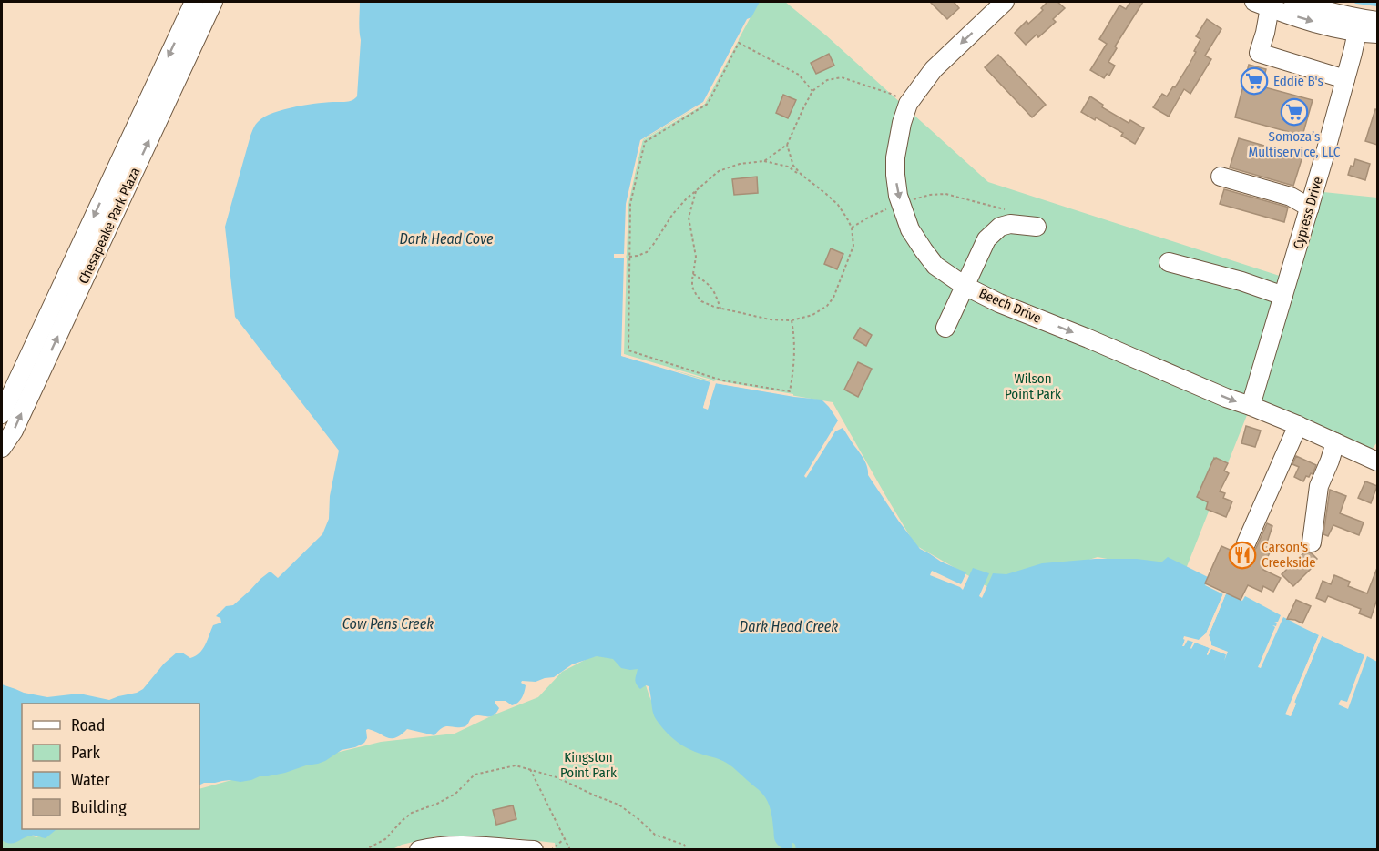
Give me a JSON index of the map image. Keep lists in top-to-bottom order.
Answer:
{
  "streets": {
    "street": ["Cypress Drive", "Chesapeake Park Plaza", "Beech Drive"]
  },
  "crossings": [
    ["Cypress Drive", "Beech Drive"]
  ],
  "water": ["Dark Head Cove", "Cow Pens Creek", "Dark Head Creek"],
  "parks": ["Wilson Point Park", "Kingston Point Park"],
  "places": {
    "supermarket": ["Eddie B's", "Somoza’s Multiservice, LLC"],
    "restaurant": ["Carson's Creekside"]
  },
  "legend": [
    "Road",
    "Park",
    "Water",
    "Building"
  ]
}
